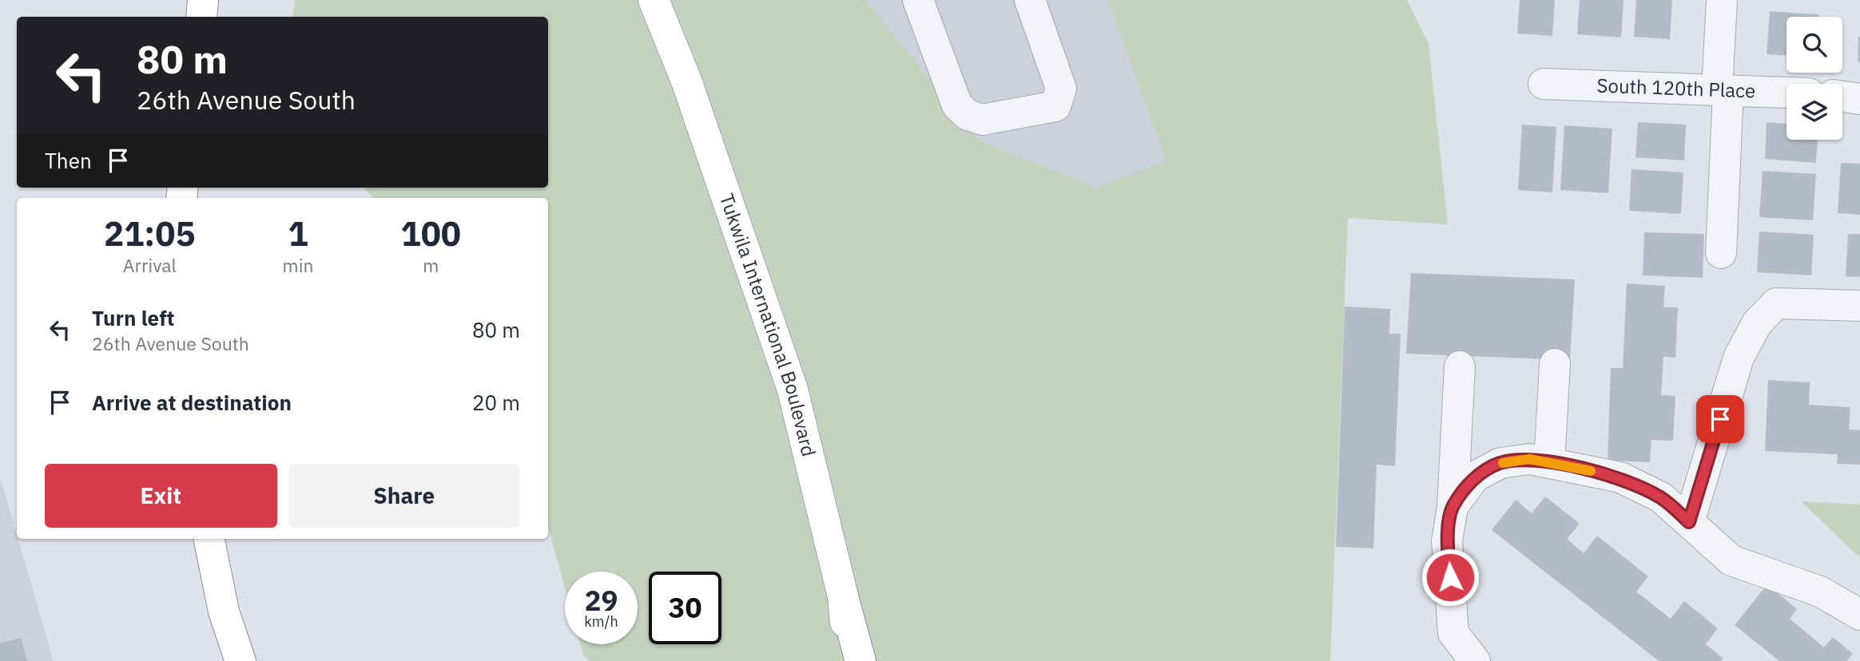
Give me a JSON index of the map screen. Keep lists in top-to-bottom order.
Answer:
{
  "streets": {
    "main road": ["Tukwila International Boulevard"],
    "street": ["South 120th Place"]
  },
  "page": {
    "turn": ["80 m", "26th Avenue South"],
    "then": "Then",
    "eta": [
      "21:05",
      "Arrival",
      "1",
      "min",
      "100",
      "m"
    ],
    "list": [
      {
        "name": "Turn left",
        "note": "26th Avenue South",
        "value": "80 m"
      },
      {
        "name": "Arrive at destination",
        "value": "20 m"
      }
    ],
    "buttons": ["Exit", "Share"],
    "speed": "29 km/h",
    "limit": "30"
  }
}
